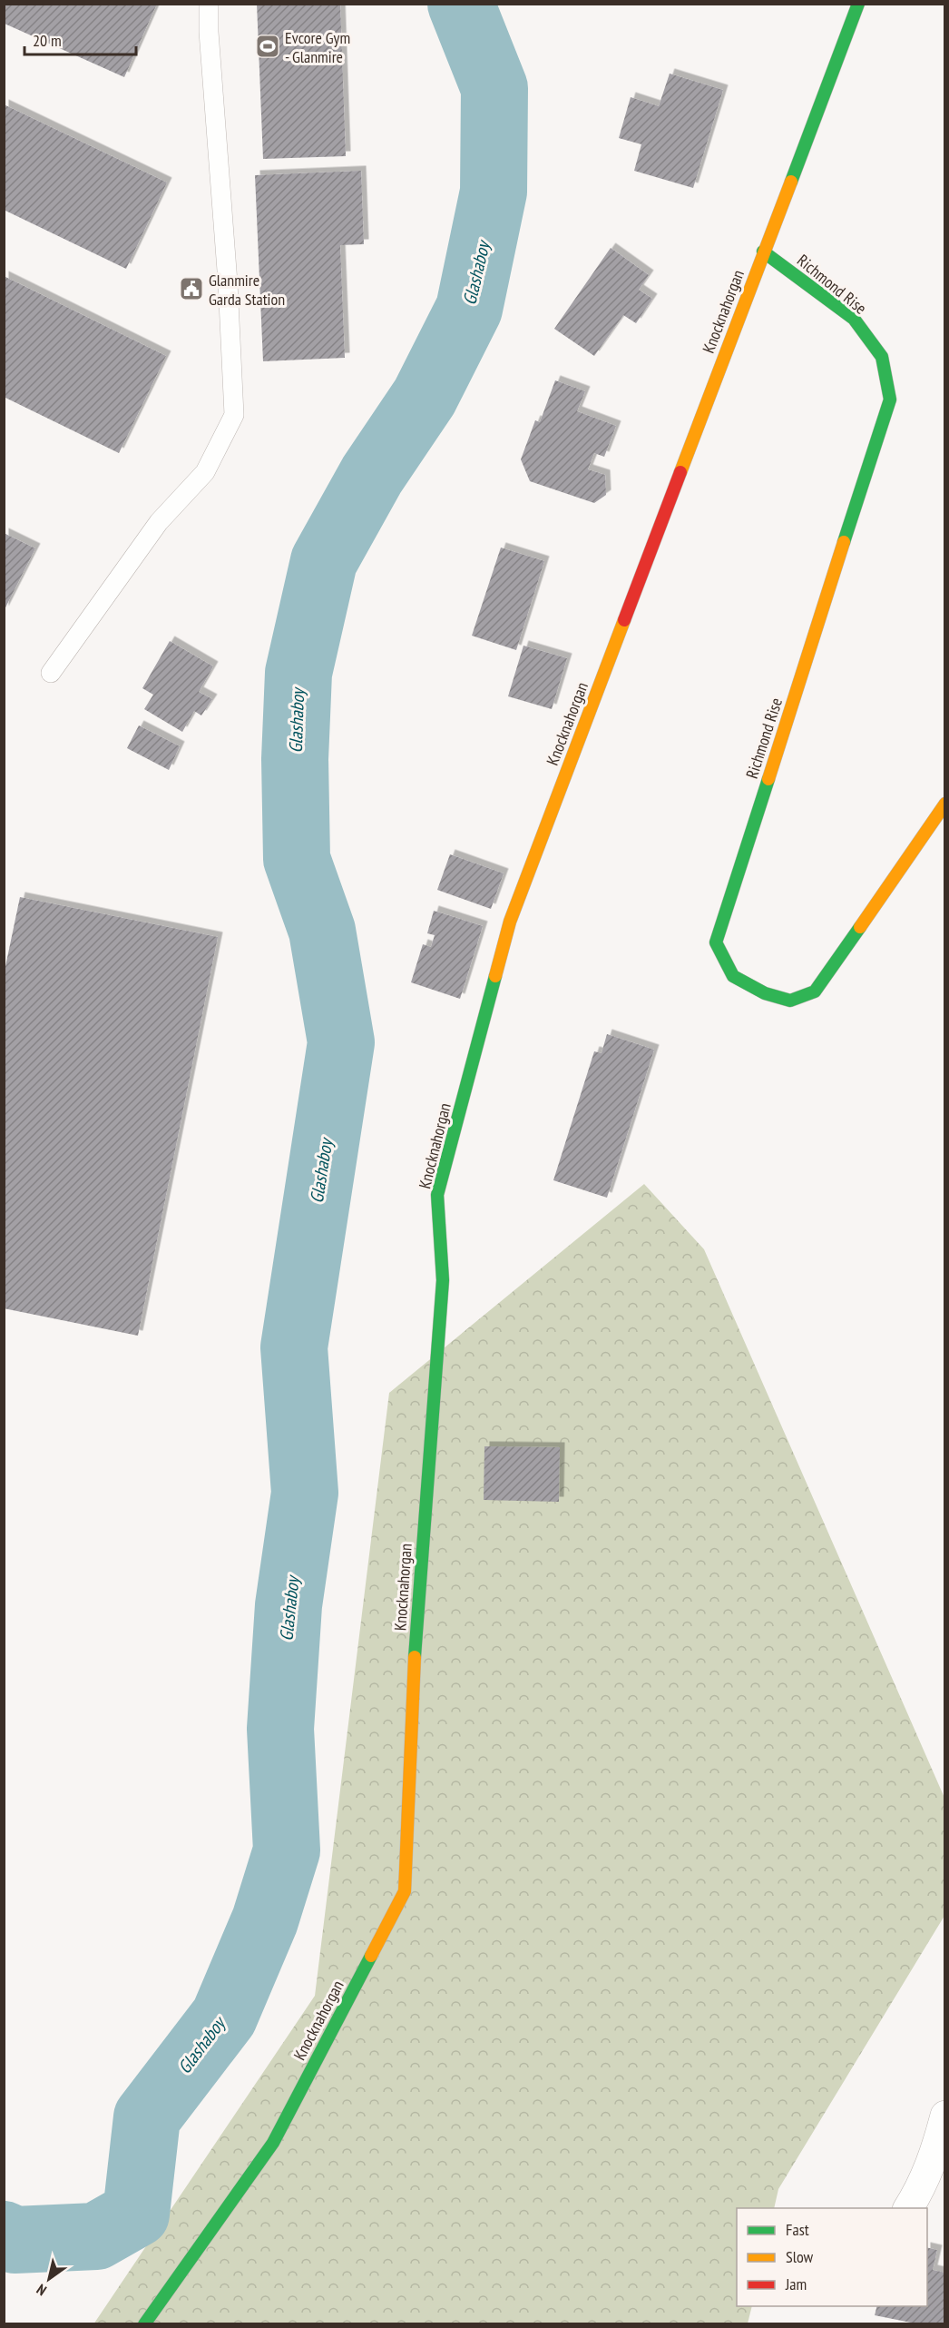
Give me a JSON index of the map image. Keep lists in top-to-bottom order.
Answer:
{
  "streets": {
    "street": ["Richmond Rise", "Knocknahorgan"]
  },
  "crossings": [
    ["Richmond Rise", "Knocknahorgan"]
  ],
  "water": ["Glashaboy"],
  "places": {
    "sports": ["Evcore Gym - Glanmire"],
    "public building": ["Glanmire Garda Station"]
  },
  "legend": ["Fast", "Slow", "Jam"],
  "scale_bar": "20 m",
  "north": "bottom left"
}
